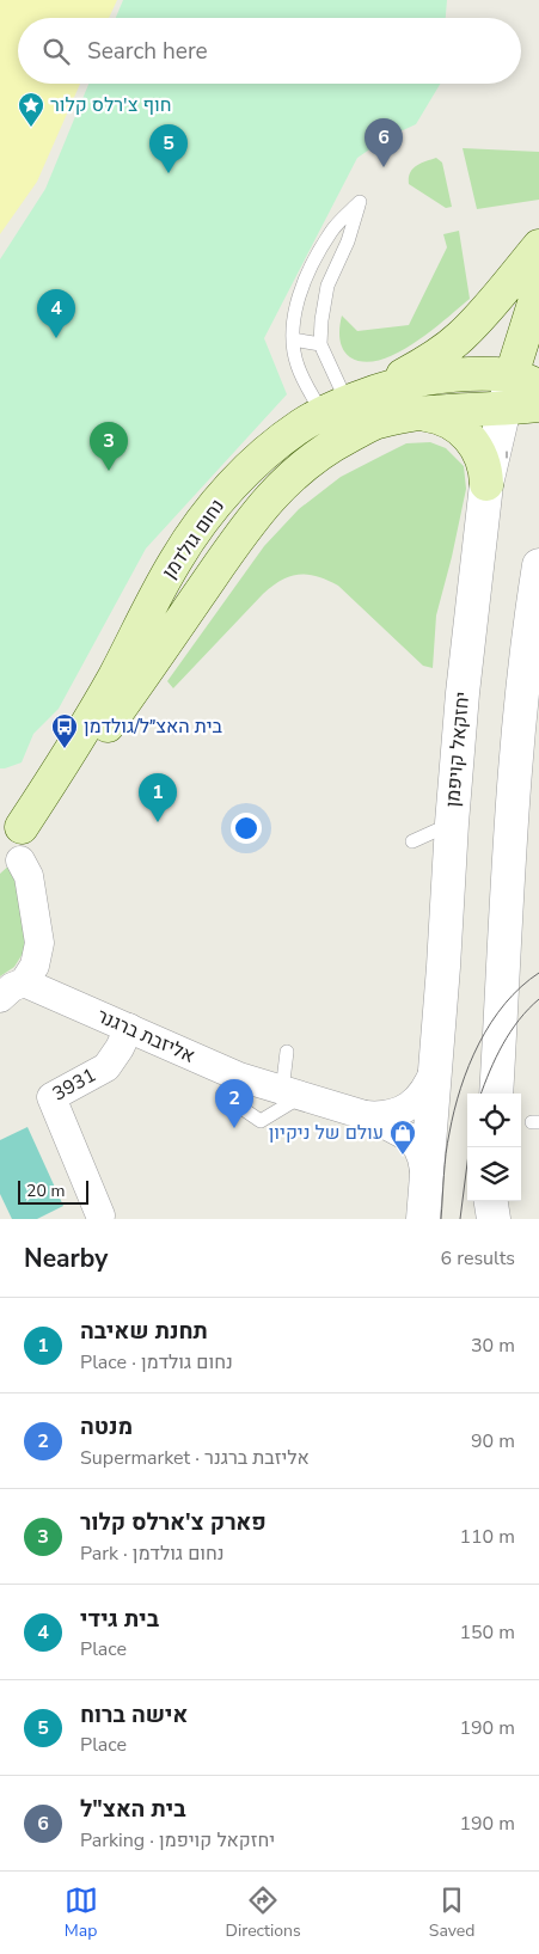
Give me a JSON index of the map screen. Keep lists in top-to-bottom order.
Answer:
{
  "streets": {
    "main road": ["נחום גולדמן", "יחזקאל קויפמן"],
    "street": ["אליזבת ברגנר", "3931"]
  },
  "crossings": [
    ["נחום גולדמן", "יחזקאל קויפמן"],
    ["יחזקאל קויפמן", "אליזבת ברגנר"],
    ["אליזבת ברגנר", "3931"]
  ],
  "places": {
    "place": ["חוף צ'רלס קלור"],
    "bus stop": ["בית האצ״ל/גולדמן"],
    "shop": ["עולם של ניקיון"]
  },
  "scale_bar": "20 m",
  "page": {
    "search": "Search here",
    "pins": [
      "6",
      "5",
      "4",
      "3",
      "1",
      "2"
    ],
    "scale": "20 m",
    "heading": ["Nearby", "6 results"],
    "list": [
      {
        "mark": "1",
        "name": "תחנת שאיבה",
        "note": "Place · נחום גולדמן",
        "value": "30 m"
      },
      {
        "mark": "2",
        "name": "מנטה",
        "note": "Supermarket · אליזבת ברגנר",
        "value": "90 m"
      },
      {
        "mark": "3",
        "name": "פארק צ'ארלס קלור",
        "note": "Park · נחום גולדמן",
        "value": "110 m"
      },
      {
        "mark": "4",
        "name": "בית גידי",
        "note": "Place",
        "value": "150 m"
      },
      {
        "mark": "5",
        "name": "אישה ברוח",
        "note": "Place",
        "value": "190 m"
      },
      {
        "mark": "6",
        "name": "בית האצ\"ל",
        "note": "Parking · יחזקאל קויפמן",
        "value": "190 m"
      }
    ],
    "nav": ["Map", "Directions", "Saved"]
  }
}
